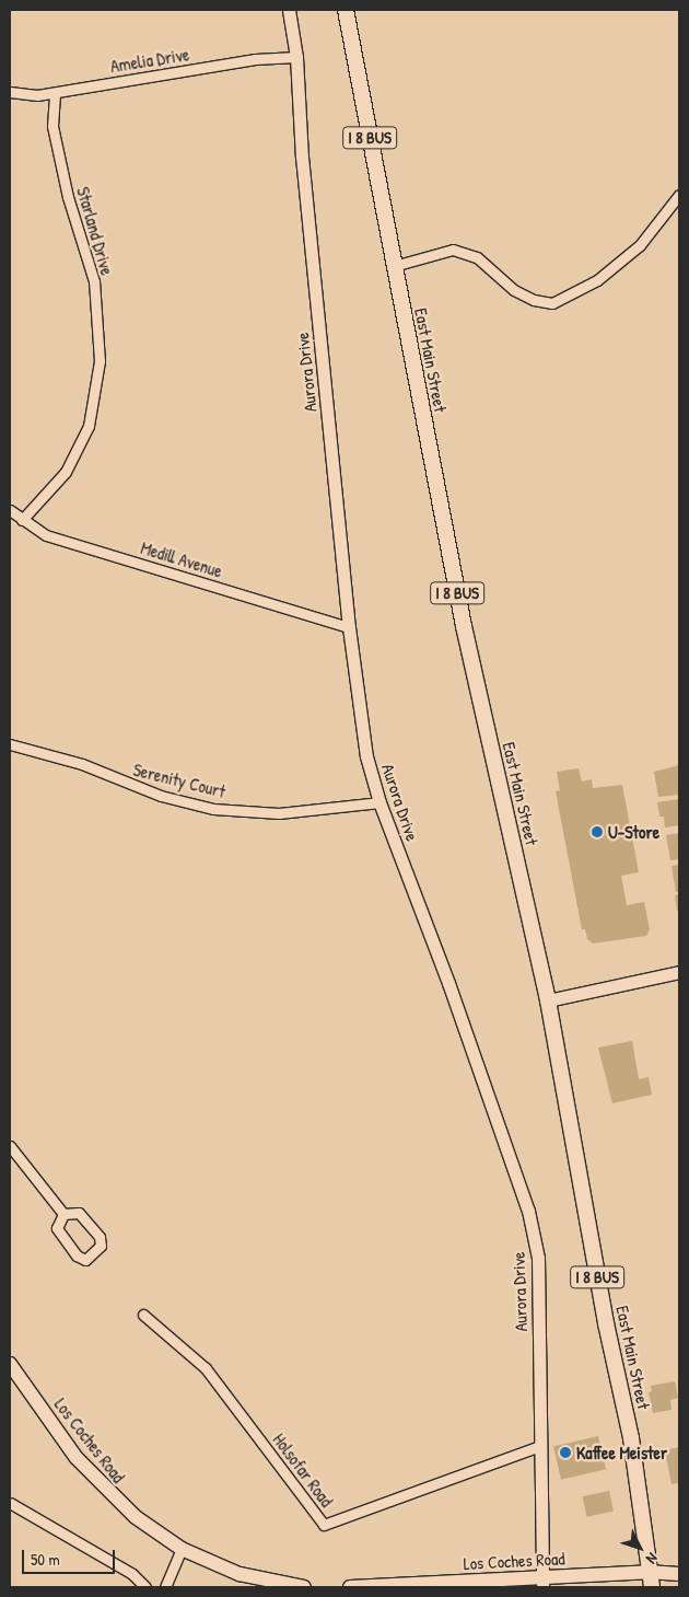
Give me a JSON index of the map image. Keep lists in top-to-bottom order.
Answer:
{
  "streets": {
    "main road": ["I 8 BUS", "East Main Street", "Los Coches Road"],
    "street": [
      "Amelia Drive",
      "Starland Drive",
      "Aurora Drive",
      "Medill Avenue",
      "Serenity Court",
      "Holsofar Road"
    ]
  },
  "crossings": [
    ["Amelia Drive", "Starland Drive"],
    ["Amelia Drive", "Aurora Drive"],
    ["Starland Drive", "Medill Avenue"],
    ["East Main Street", "Los Coches Road"],
    ["Aurora Drive", "Medill Avenue"],
    ["Aurora Drive", "Serenity Court"],
    ["Aurora Drive", "Los Coches Road"],
    ["Aurora Drive", "Holsofar Road"]
  ],
  "places": ["U-Store", "Kaffee Meister"],
  "scale_bar": "50 m",
  "north": "bottom right"
}
